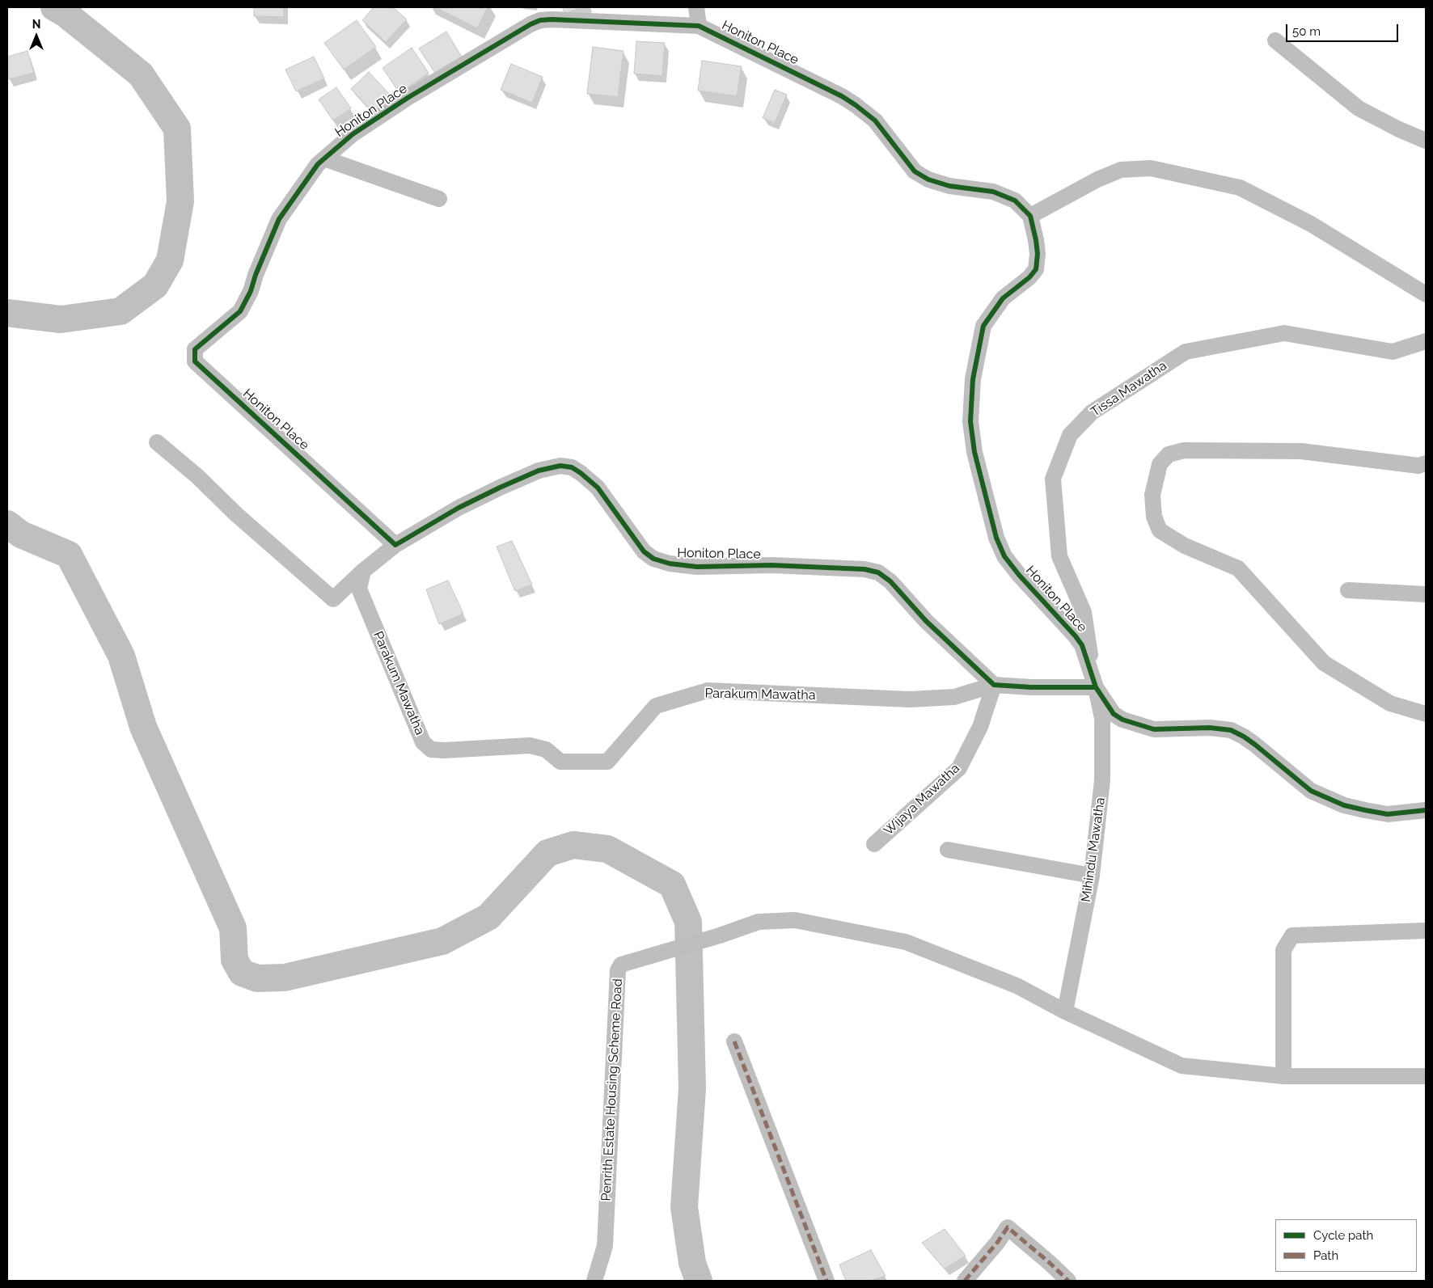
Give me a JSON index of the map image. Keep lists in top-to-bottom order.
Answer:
{
  "streets": {
    "street": [
      "Honiton Place",
      "Tissa Mawatha",
      "Parakum Mawatha",
      "Wijaya Mawatha",
      "Mihindu Mawatha",
      "Penrith Estate Housing Scheme Road"
    ]
  },
  "crossings": [
    ["Honiton Place", "Tissa Mawatha"],
    ["Honiton Place", "Parakum Mawatha"],
    ["Honiton Place", "Wijaya Mawatha"],
    ["Honiton Place", "Mihindu Mawatha"],
    ["Tissa Mawatha", "Mihindu Mawatha"],
    ["Parakum Mawatha", "Wijaya Mawatha"],
    ["Mihindu Mawatha", "Penrith Estate Housing Scheme Road"]
  ],
  "legend": ["Cycle path", "Path"],
  "scale_bar": "50 m",
  "north": "top"
}
